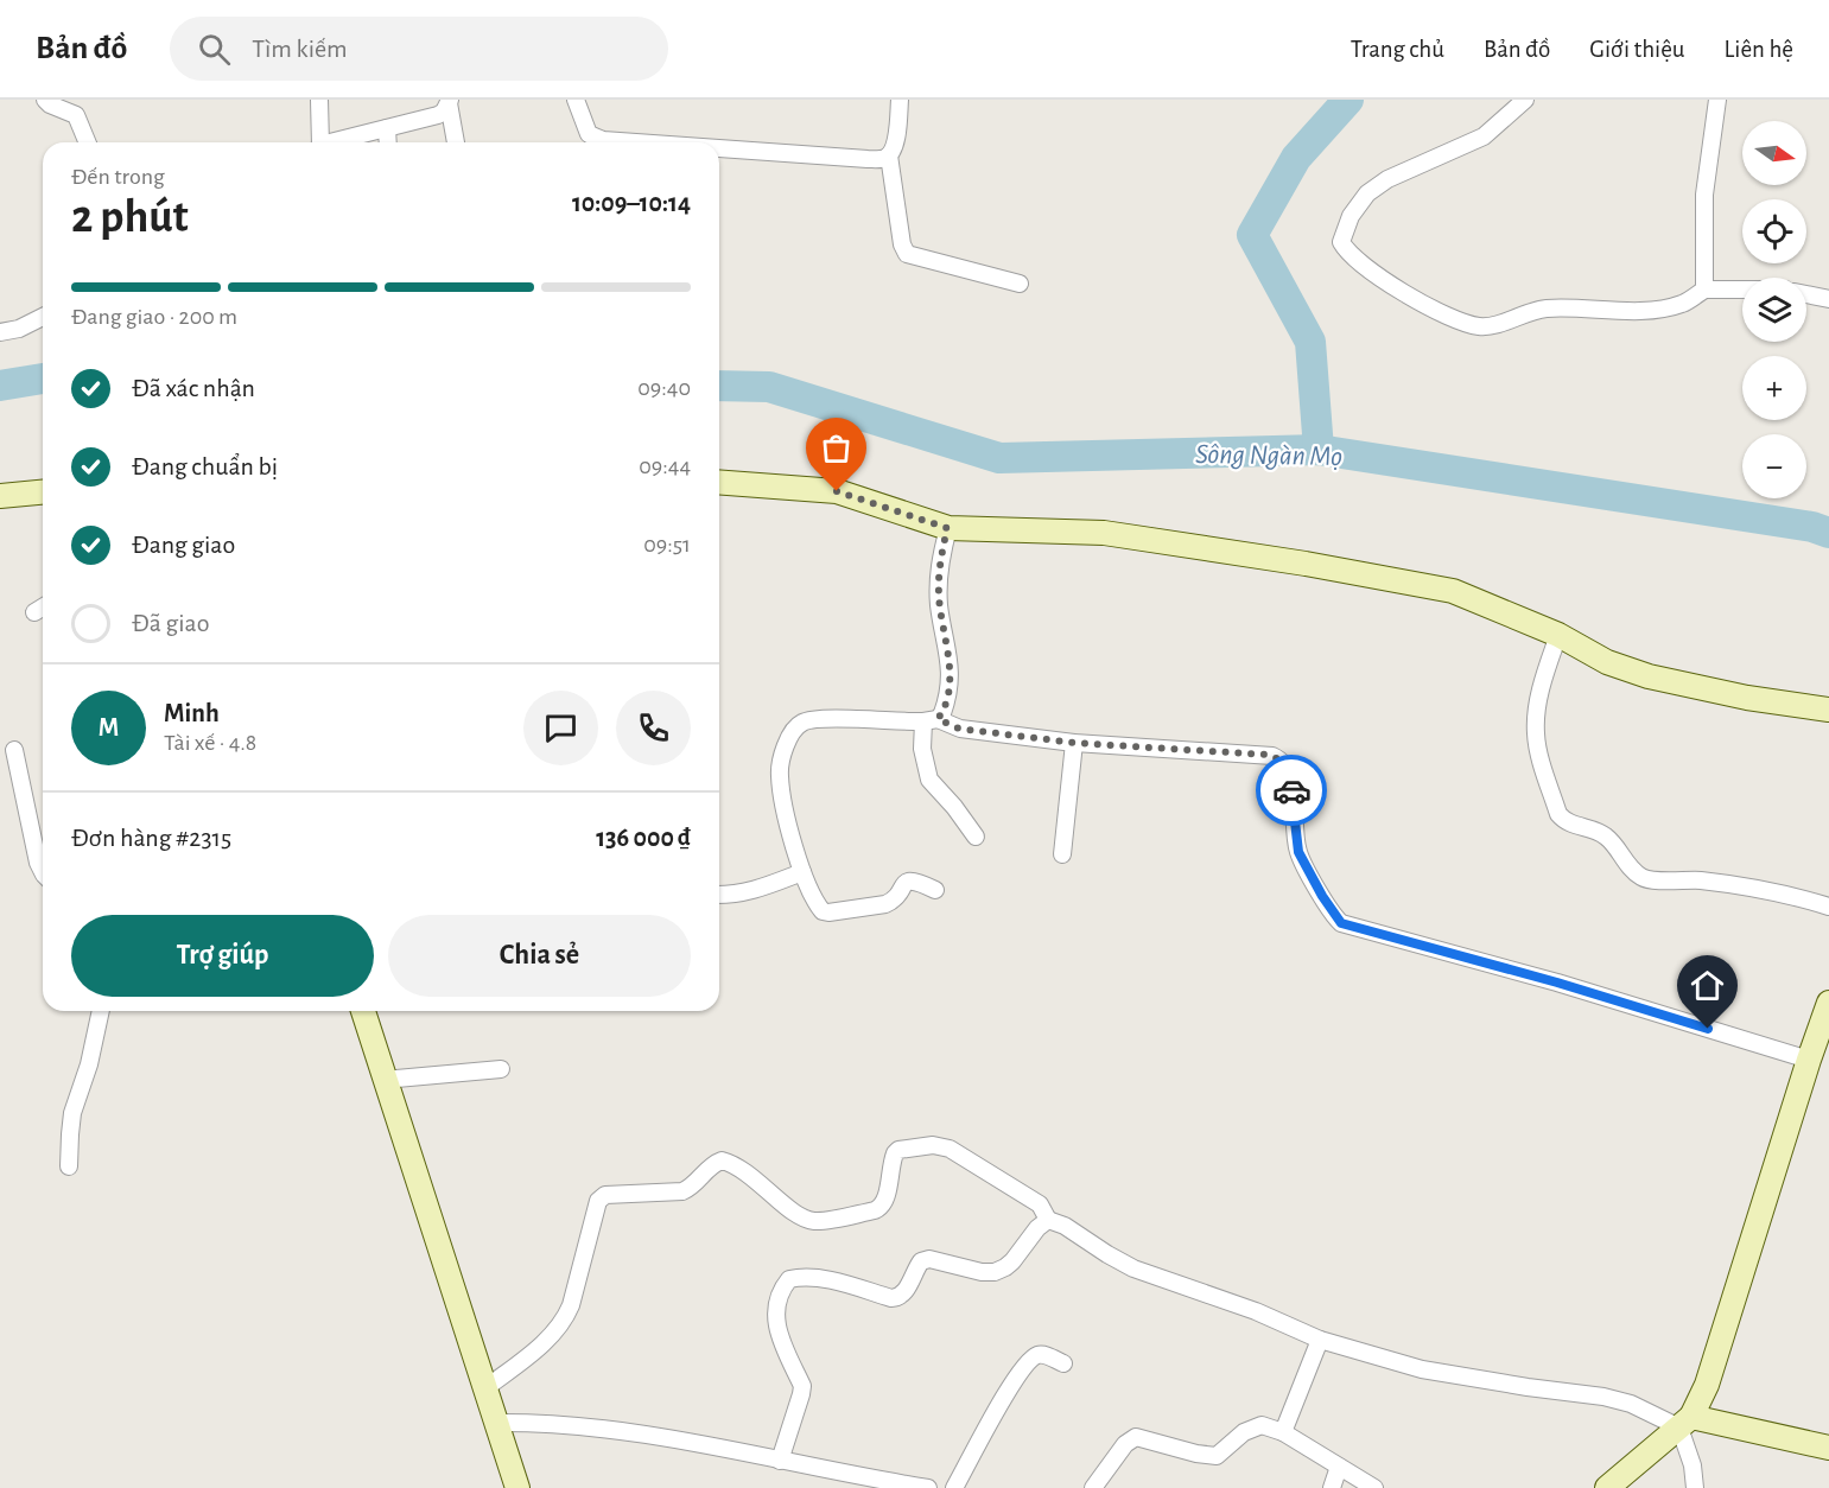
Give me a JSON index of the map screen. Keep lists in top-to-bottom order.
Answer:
{
  "water": ["Sông Ngàn Mọ"],
  "north": "right",
  "page": {
    "header": "Bản đồ",
    "search": "Tìm kiếm",
    "nav": [
      "Trang chủ",
      "Bản đồ",
      "Giới thiệu",
      "Liên hệ"
    ],
    "map_buttons": ["+", "−"],
    "heading": ["2 phút", "Đến trong", "10:09–10:14"],
    "panel": [
      "Minh",
      "Tài xế · 4.8",
      "Đơn hàng #2315",
      "136 000 ₫"
    ],
    "bar": "Đang giao · 200 m",
    "list": [
      ["Đã xác nhận", "09:40"],
      ["Đang chuẩn bị", "09:44"],
      ["Đang giao", "09:51"],
      "Đã giao"
    ],
    "round": "M",
    "buttons": ["Trợ giúp", "Chia sẻ"]
  }
}
